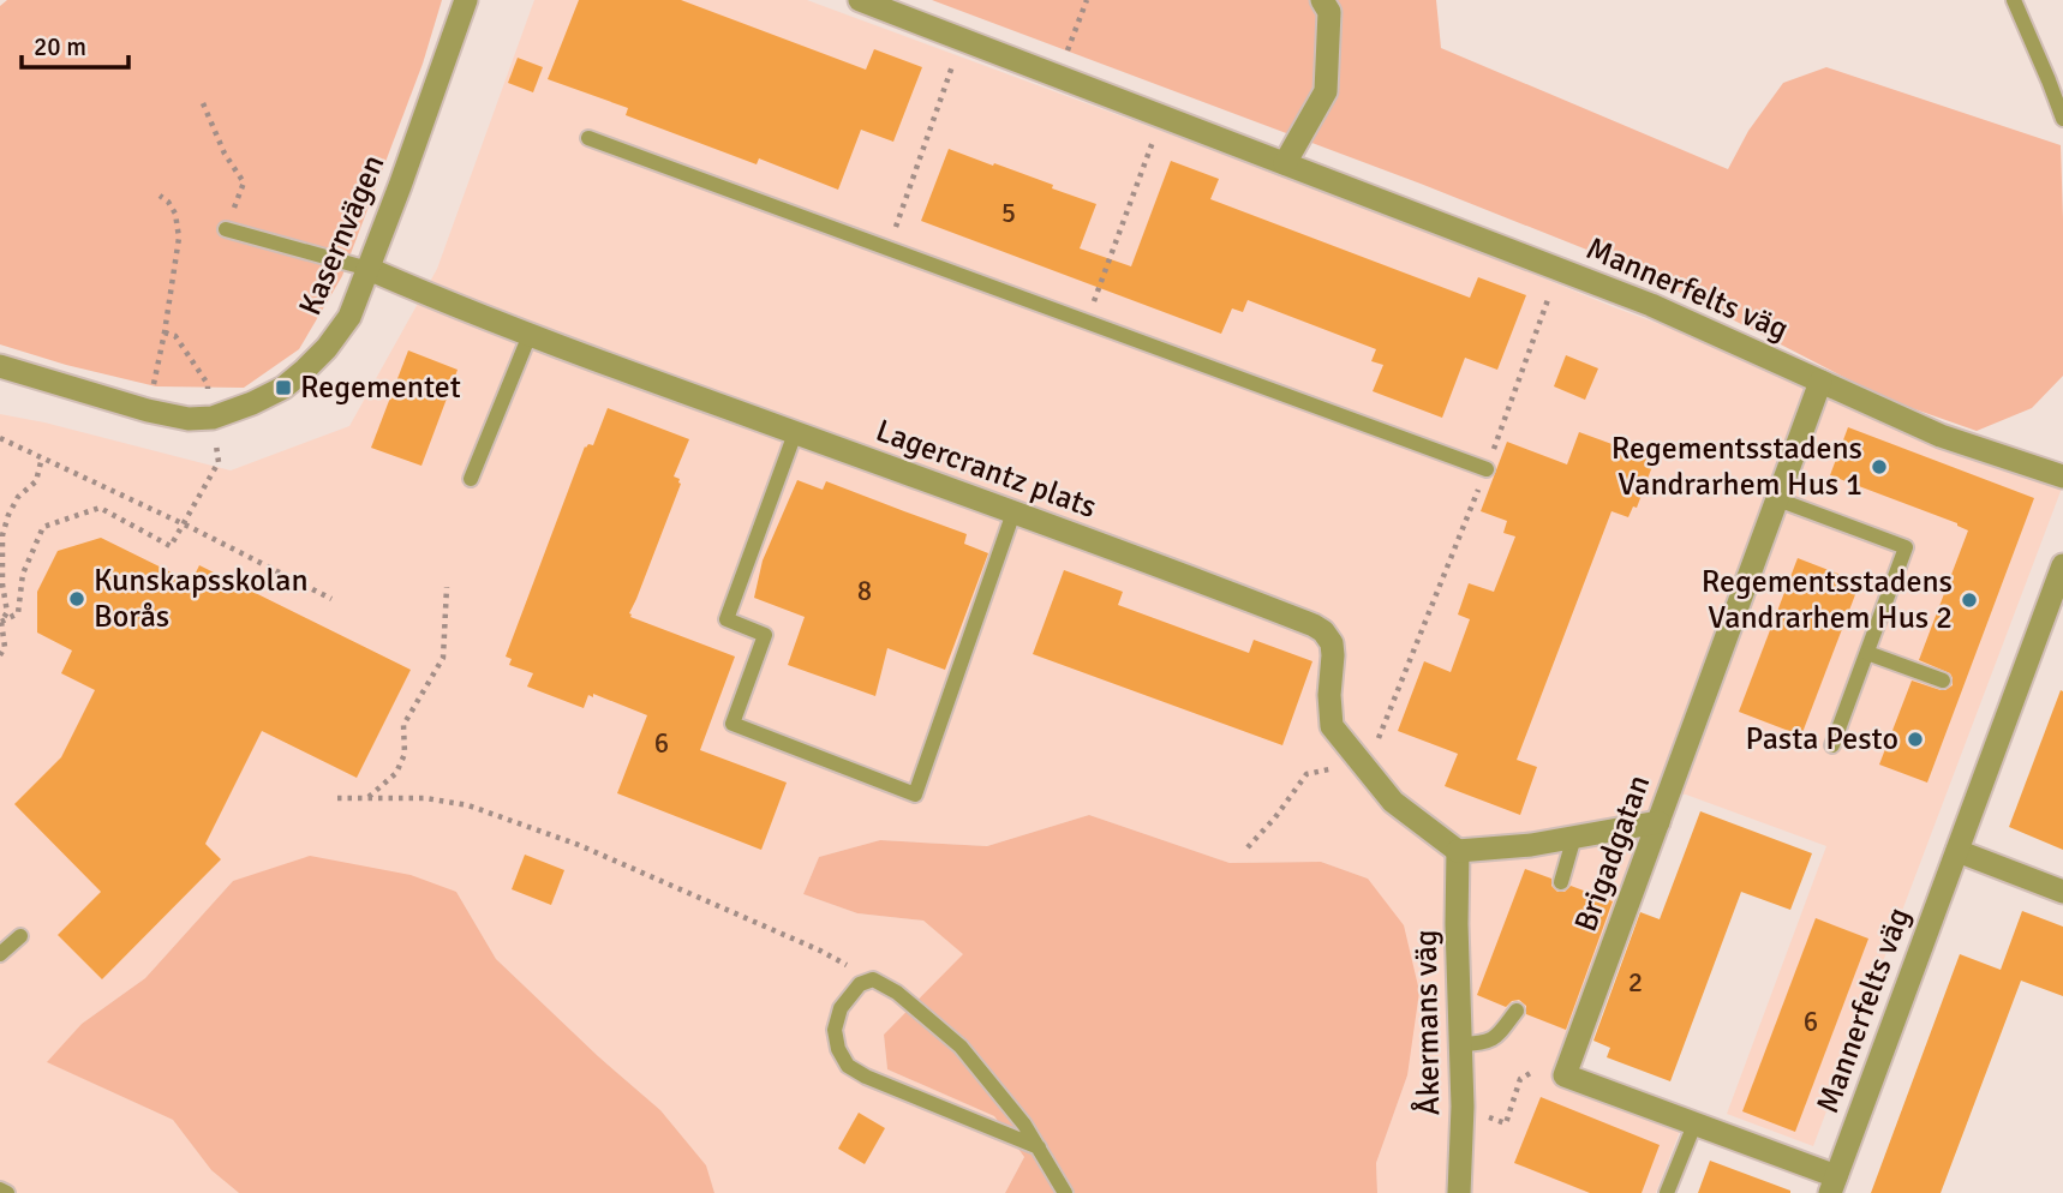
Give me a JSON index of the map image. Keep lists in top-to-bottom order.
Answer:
{
  "streets": {
    "street": [
      "Kasernvägen",
      "Mannerfelts väg",
      "Lagercrantz plats",
      "Brigadgatan",
      "Åkermans väg"
    ]
  },
  "crossings": [
    ["Kasernvägen", "Lagercrantz plats"],
    ["Mannerfelts väg", "Brigadgatan"],
    ["Lagercrantz plats", "Åkermans väg"]
  ],
  "places": {
    "transit": ["Regementet"],
    "other": [
      "Regementsstadens Vandrarhem Hus 1",
      "Kunskapsskolan Borås",
      "Regementsstadens Vandrarhem Hus 2",
      "Pasta Pesto"
    ]
  },
  "house_numbers": [
    "5",
    "8",
    "6",
    "2",
    "6"
  ],
  "scale_bar": "20 m"
}
